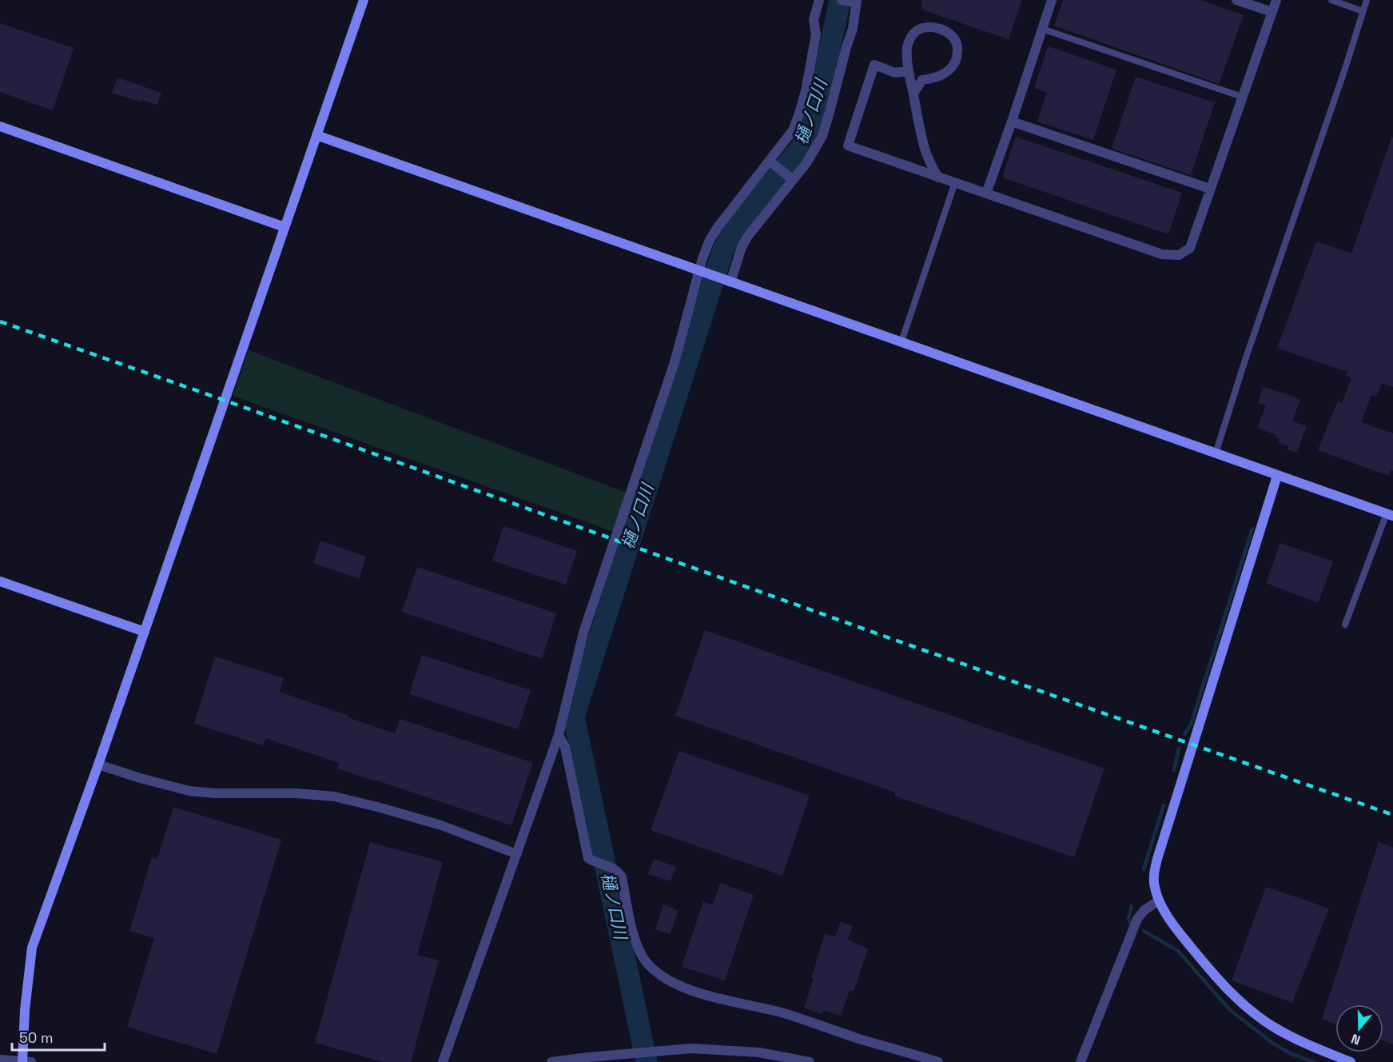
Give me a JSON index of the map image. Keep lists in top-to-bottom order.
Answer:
{
  "water": ["樋ノ口川"],
  "scale_bar": "50 m",
  "north": "bottom"
}
